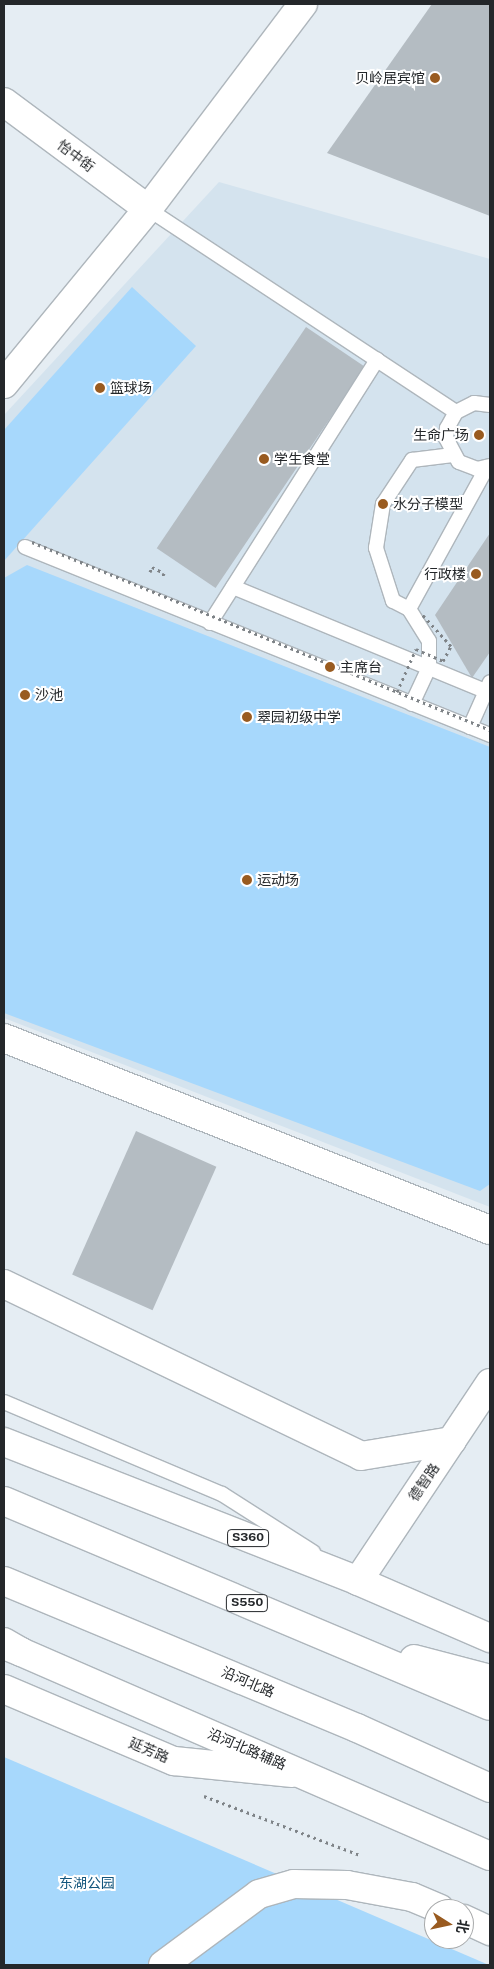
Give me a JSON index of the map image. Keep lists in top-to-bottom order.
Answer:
{
  "streets": {
    "main road": [
      "怡中街",
      "德智路",
      "S360",
      "S550",
      "沿河北路",
      "沿河北路辅路",
      "延芳路"
    ]
  },
  "crossings": [
    ["德智路", "S360"],
    ["沿河北路辅路", "延芳路"]
  ],
  "parks": ["东湖公园"],
  "places": [
    "贝岭居宾馆",
    "篮球场",
    "生命广场",
    "学生食堂",
    "水分子模型",
    "行政楼",
    "主席台",
    "沙池",
    "翠园初级中学",
    "运动场"
  ],
  "north": "right"
}
